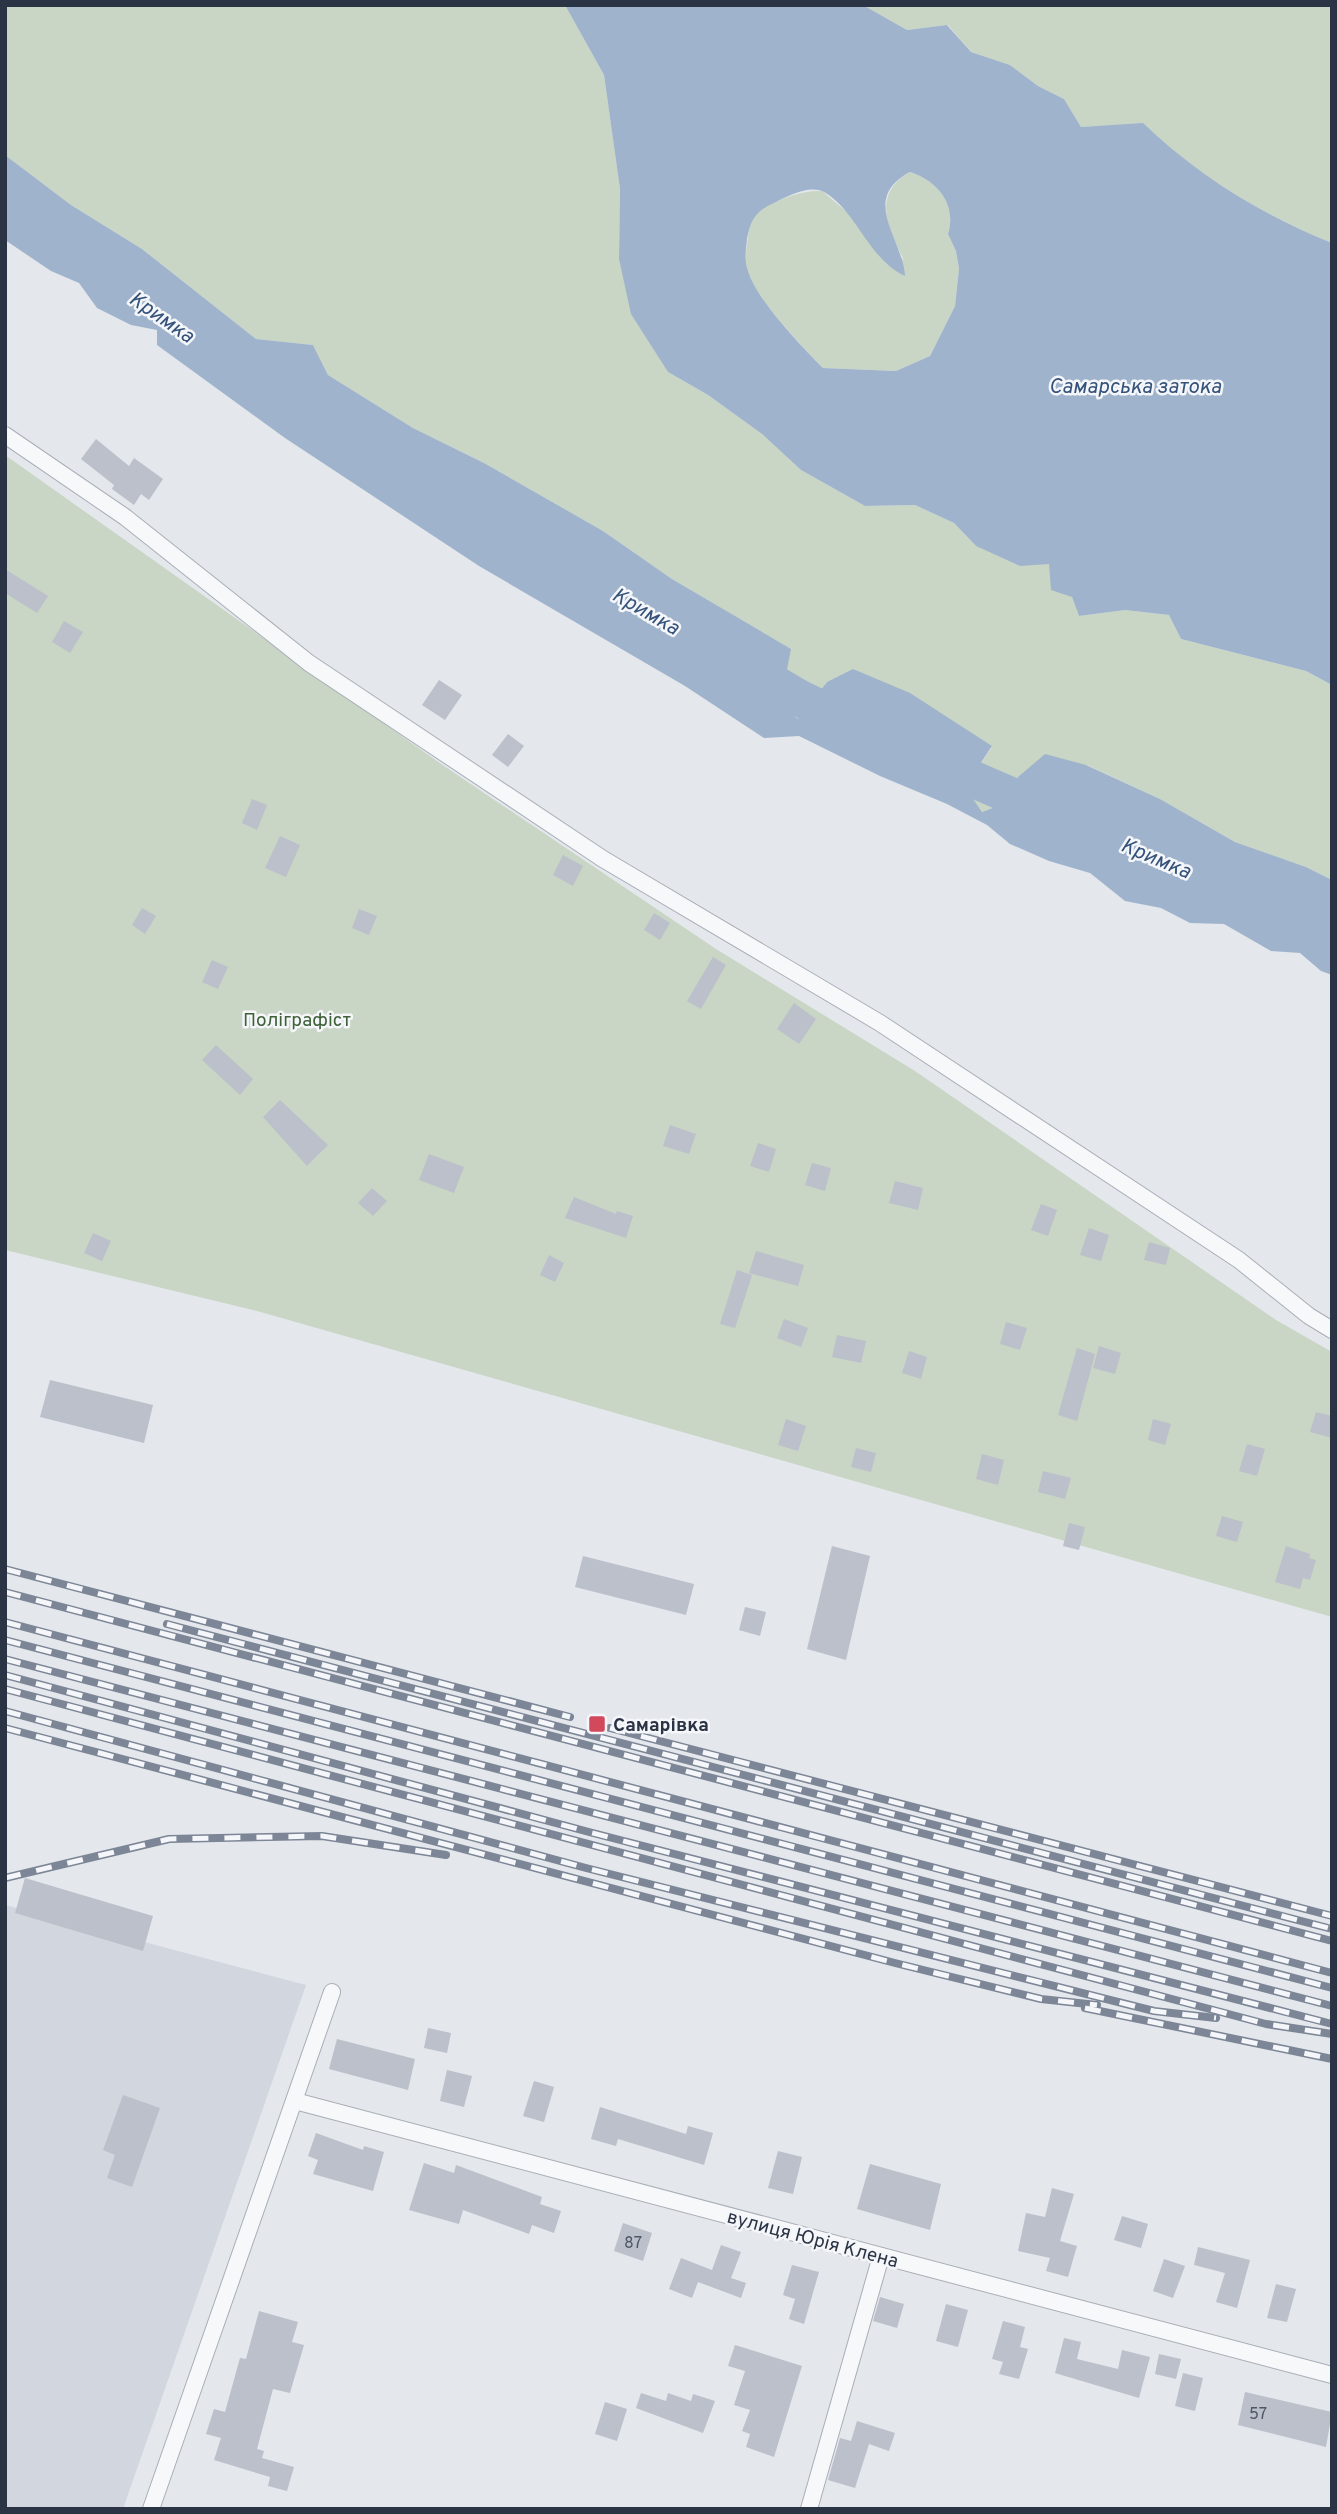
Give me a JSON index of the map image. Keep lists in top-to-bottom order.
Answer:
{
  "streets": {
    "street": ["вулиця Юрія Клена"]
  },
  "water": ["Кримка", "Самарська затока"],
  "parks": ["Поліграфіст"],
  "places": {
    "transit": ["Самарівка"]
  },
  "house_numbers": ["87", "57"]
}
